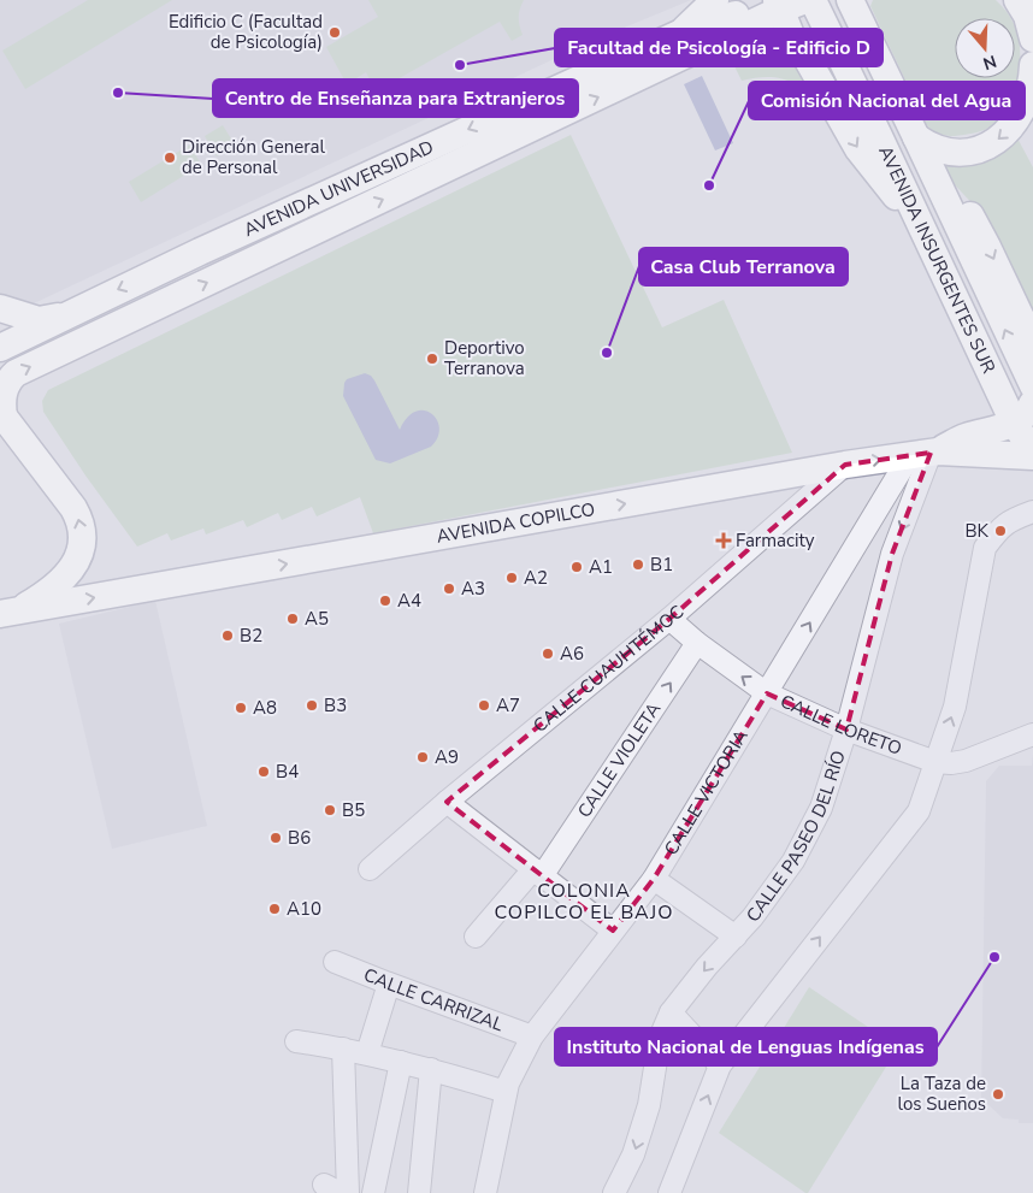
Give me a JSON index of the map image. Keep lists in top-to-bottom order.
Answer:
{
  "streets": {
    "main road": ["AVENIDA UNIVERSIDAD", "AVENIDA INSURGENTES SUR", "AVENIDA COPILCO"],
    "street": [
      "CALLE CUAUHTÉMOC",
      "CALLE LORETO",
      "CALLE VIOLETA",
      "CALLE VICTORIA",
      "CALLE PASEO DEL RÍO",
      "CALLE CARRIZAL"
    ]
  },
  "crossings": [
    ["AVENIDA INSURGENTES SUR", "AVENIDA COPILCO"],
    ["AVENIDA COPILCO", "CALLE CUAUHTÉMOC"],
    ["AVENIDA COPILCO", "CALLE VICTORIA"],
    ["AVENIDA COPILCO", "CALLE PASEO DEL RÍO"],
    ["CALLE CUAUHTÉMOC", "CALLE LORETO"],
    ["CALLE LORETO", "CALLE VIOLETA"],
    ["CALLE LORETO", "CALLE VICTORIA"],
    ["CALLE LORETO", "CALLE PASEO DEL RÍO"],
    ["CALLE VICTORIA", "CALLE PASEO DEL RÍO"],
    ["CALLE VICTORIA", "CALLE CARRIZAL"]
  ],
  "one_way": ["AVENIDA COPILCO", "CALLE VIOLETA"],
  "districts": ["COLONIA COPILCO EL BAJO"],
  "places": {
    "other": [
      "Edificio C (Facultad de Psicología)",
      "Facultad de Psicología - Edificio D",
      "Centro de Enseñanza para Extranjeros",
      "Dirección General de Personal",
      "Comisión Nacional del Agua",
      "Casa Club Terranova",
      "Deportivo Terranova",
      "BK",
      "B1",
      "A1",
      "A2",
      "A3",
      "A4",
      "A5",
      "B2",
      "A6",
      "B3",
      "A7",
      "A8",
      "A9",
      "B4",
      "B5",
      "B6",
      "A10",
      "Instituto Nacional de Lenguas Indígenas",
      "La Taza de los Sueños"
    ],
    "health": ["Farmacity"]
  },
  "north": "bottom"
}
